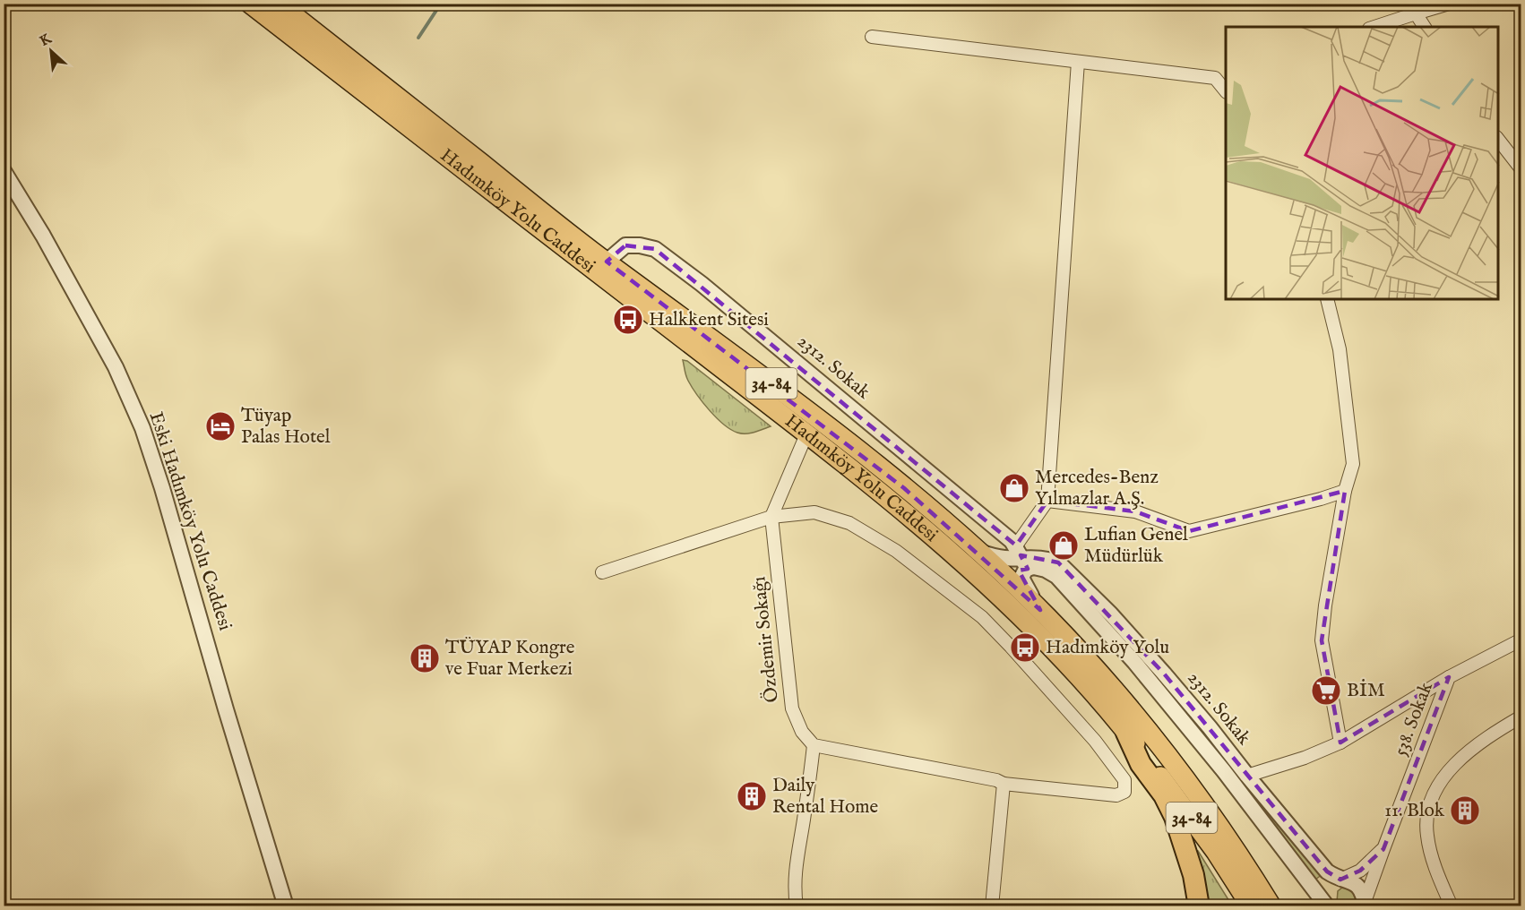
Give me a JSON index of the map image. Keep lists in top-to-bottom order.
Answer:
{
  "streets": {
    "main road": ["Hadımköy Yolu Caddesi", "34-84"],
    "street": [
      "2312. Sokak",
      "Eski Hadımköy Yolu Caddesi",
      "Özdemir Sokağı",
      "538. Sokak"
    ]
  },
  "crossings": [
    ["Hadımköy Yolu Caddesi", "2312. Sokak"],
    ["Hadımköy Yolu Caddesi", "Özdemir Sokağı"],
    ["2312. Sokak", "538. Sokak"]
  ],
  "places": {
    "bus stop": ["Halkkent Sitesi", "Hadımköy Yolu"],
    "hotel": ["Tüyap Palas Hotel"],
    "shop": ["Mercedes-Benz Yılmazlar A.Ş.", "Lufian Genel Müdürlük"],
    "building": ["TÜYAP Kongre ve Fuar Merkezi", "Daily Rental Home", "11. Blok"],
    "supermarket": ["BİM"]
  },
  "north": "top left"
}
